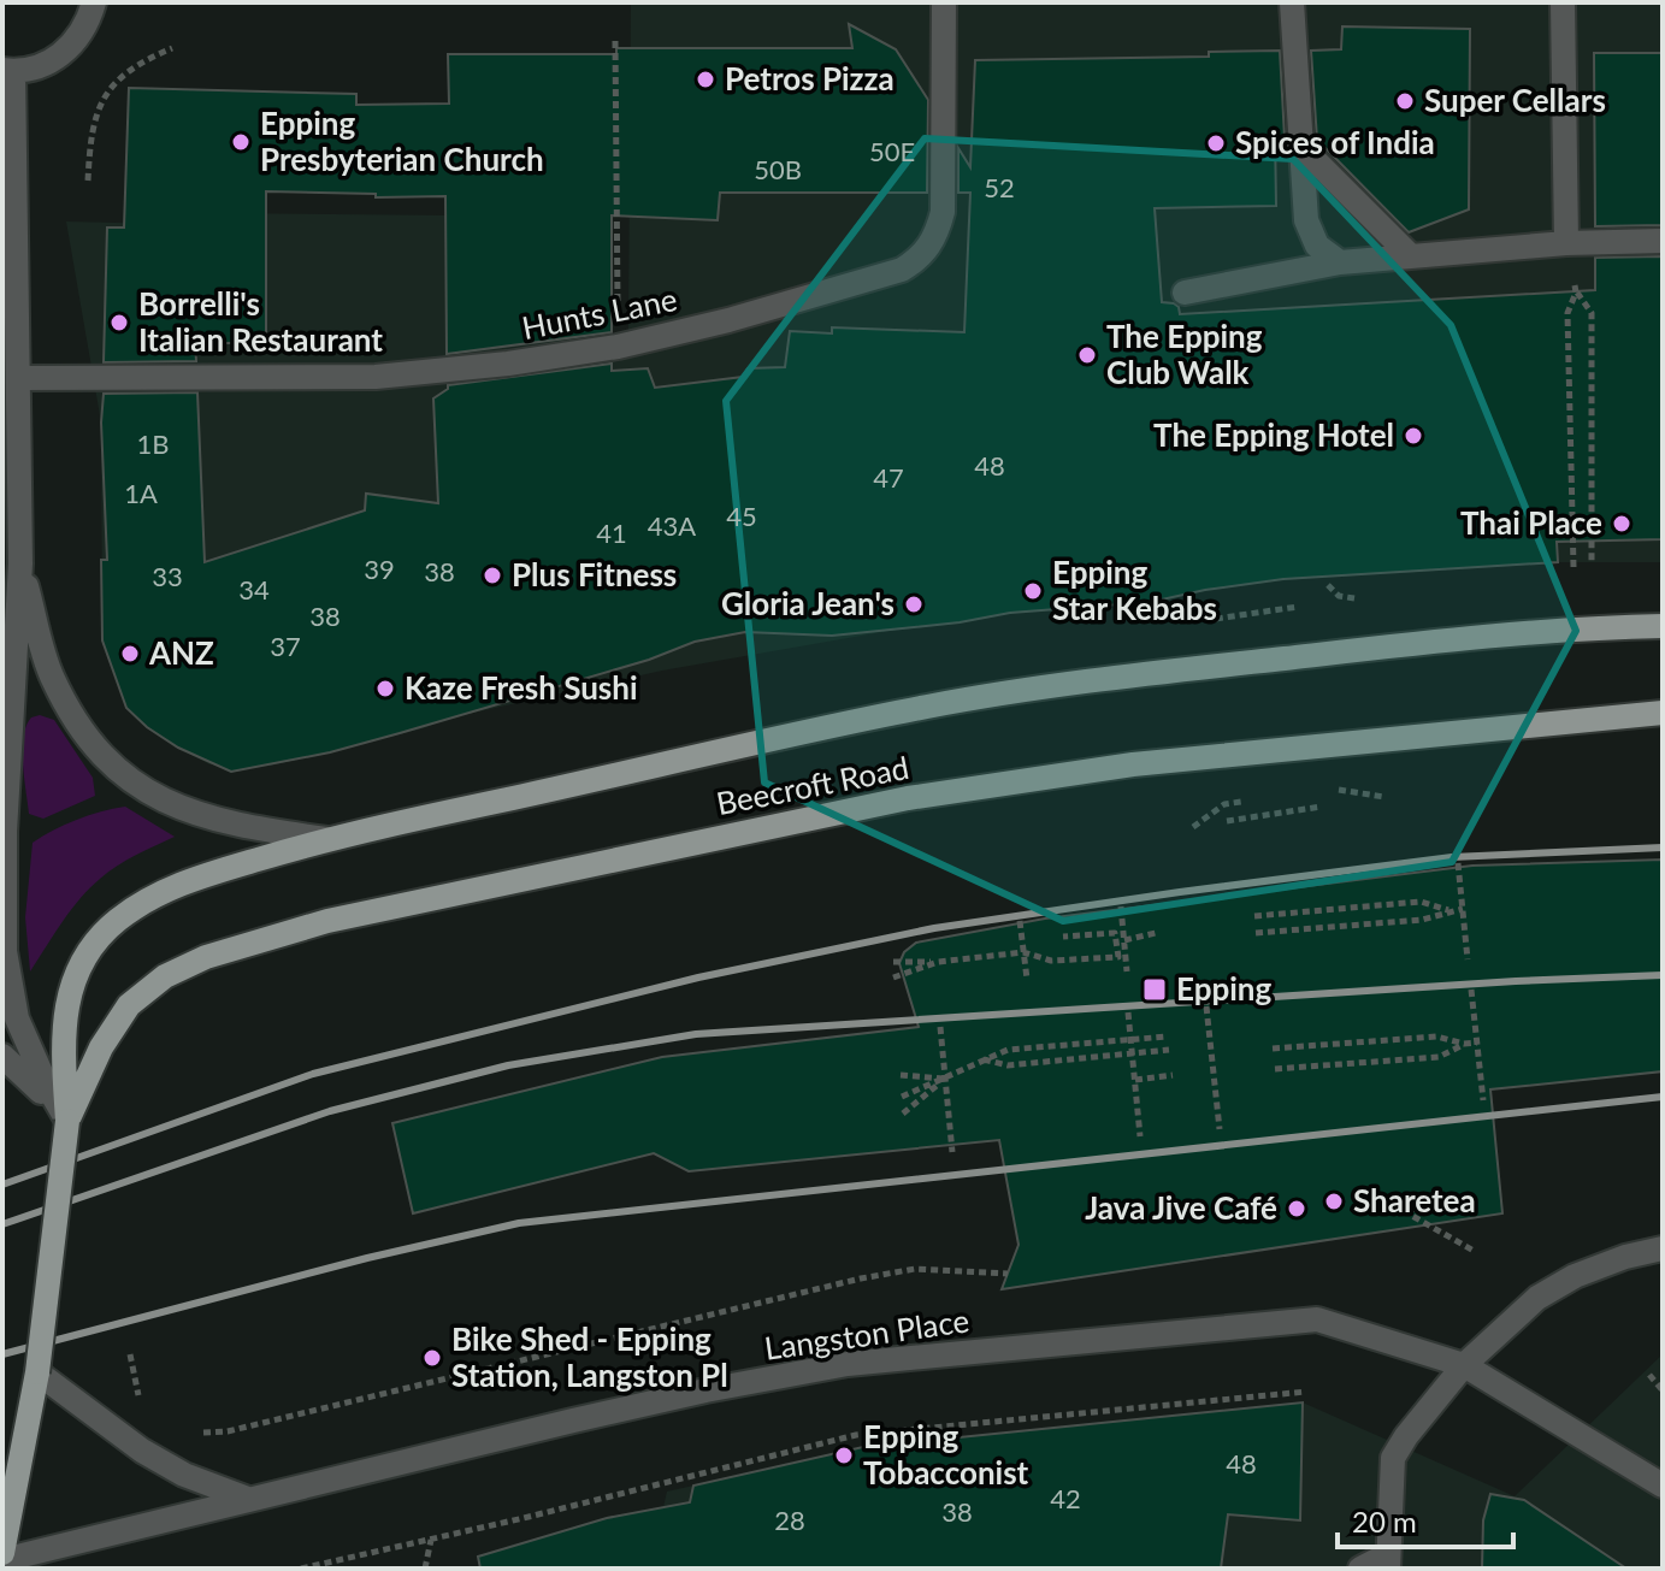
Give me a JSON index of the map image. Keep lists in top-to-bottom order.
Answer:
{
  "streets": {
    "main road": ["Beecroft Road"],
    "street": ["Hunts Lane", "Langston Place"]
  },
  "crossings": [
    ["Beecroft Road", "Langston Place"]
  ],
  "places": {
    "other": [
      "Petros Pizza",
      "Super Cellars",
      "Epping Presbyterian Church",
      "Spices of India",
      "Borrelli's Italian Restaurant",
      "The Epping Club Walk",
      "The Epping Hotel",
      "Thai Place",
      "Plus Fitness",
      "Epping Star Kebabs",
      "Gloria Jean's",
      "ANZ",
      "Kaze Fresh Sushi",
      "Sharetea",
      "Java Jive Café",
      "Bike Shed - Epping Station, Langston Pl",
      "Epping Tobacconist"
    ],
    "transit": ["Epping"]
  },
  "house_numbers": [
    "50E",
    "50B",
    "52",
    "1B",
    "48",
    "47",
    "1A",
    "45",
    "43A",
    "41",
    "39",
    "38",
    "33",
    "34",
    "38",
    "37",
    "48",
    "42",
    "38",
    "28"
  ],
  "scale_bar": "20 m"
}
